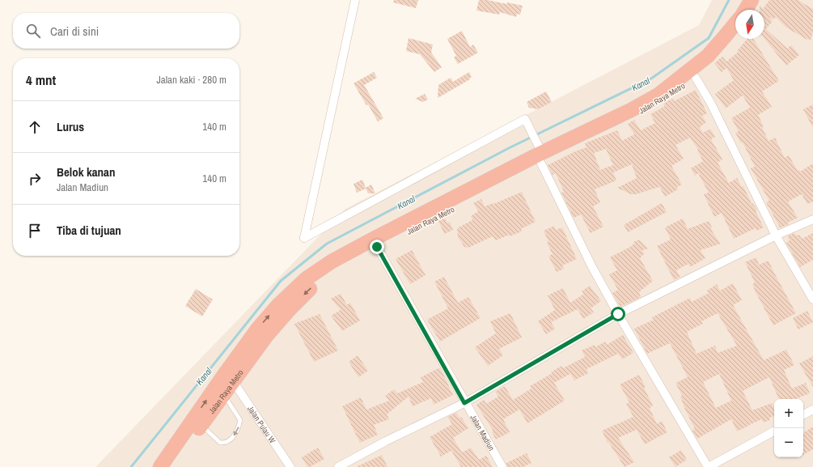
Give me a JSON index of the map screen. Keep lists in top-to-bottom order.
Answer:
{
  "streets": {
    "highway": ["Jalan Raya Metro"],
    "street": ["Jalan Pulau W", "Jalan Madiun"]
  },
  "crossings": [
    ["Jalan Raya Metro", "Jalan Pulau W"],
    ["Jalan Raya Metro", "Jalan Madiun"]
  ],
  "water": ["Kanal"],
  "north": "bottom",
  "page": {
    "search": "Cari di sini",
    "heading": ["4 mnt", "Jalan kaki · 280 m"],
    "list": [
      ["Lurus", "140 m"],
      ["Belok kanan", "Jalan Madiun", "140 m"],
      "Tiba di tujuan"
    ],
    "map_buttons": ["+", "−"]
  }
}
